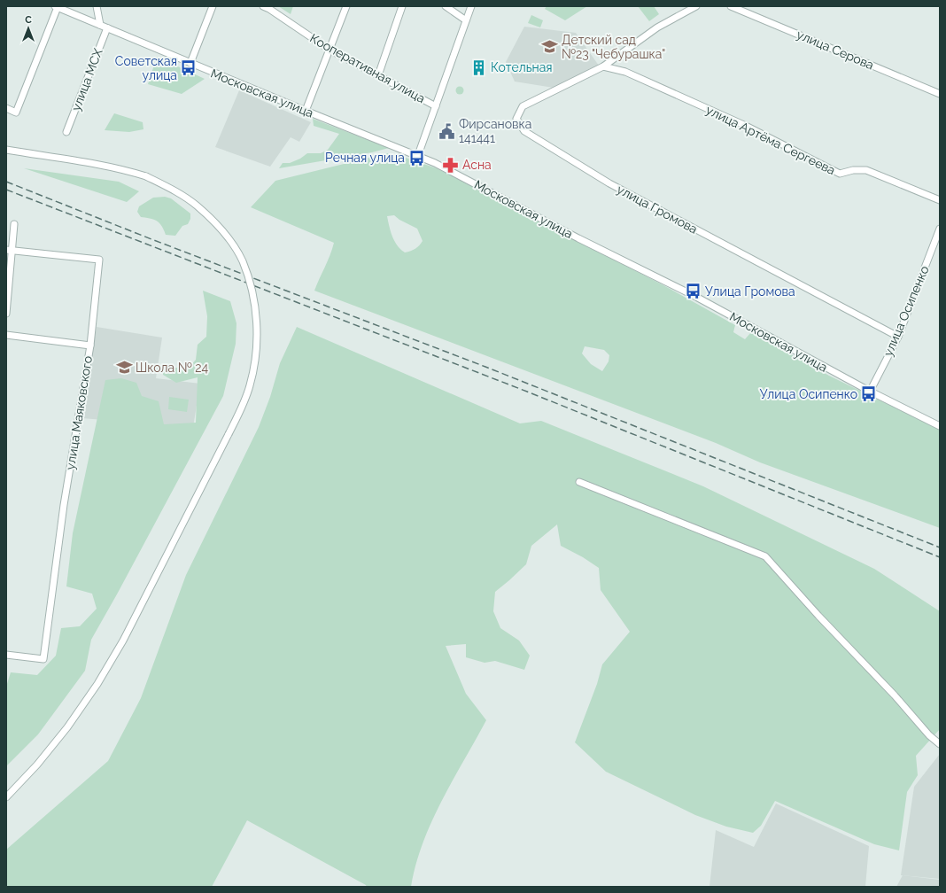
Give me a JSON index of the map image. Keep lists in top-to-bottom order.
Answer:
{
  "streets": {
    "street": [
      "улица Серова",
      "Кооперативная улица",
      "улица МСХ",
      "Московская улица",
      "улица Артёма Сергеева",
      "улица Громова",
      "улица Осипенко",
      "улица Маяковского"
    ]
  },
  "crossings": [
    ["улица МСХ", "Московская улица"],
    ["Московская улица", "улица Осипенко"],
    ["улица Артёма Сергеева", "улица Громова"],
    ["улица Громова", "улица Осипенко"]
  ],
  "places": {
    "school or university": ["Детский сад №23 \"Чебурашка\"", "Школа № 24"],
    "building": ["Котельная"],
    "bus stop": [
      "Советская улица",
      "Речная улица",
      "Улица Громова",
      "Улица Осипенко"
    ],
    "public building": ["Фирсановка 141441"],
    "pharmacy": ["Асна"]
  },
  "north": "top"
}
